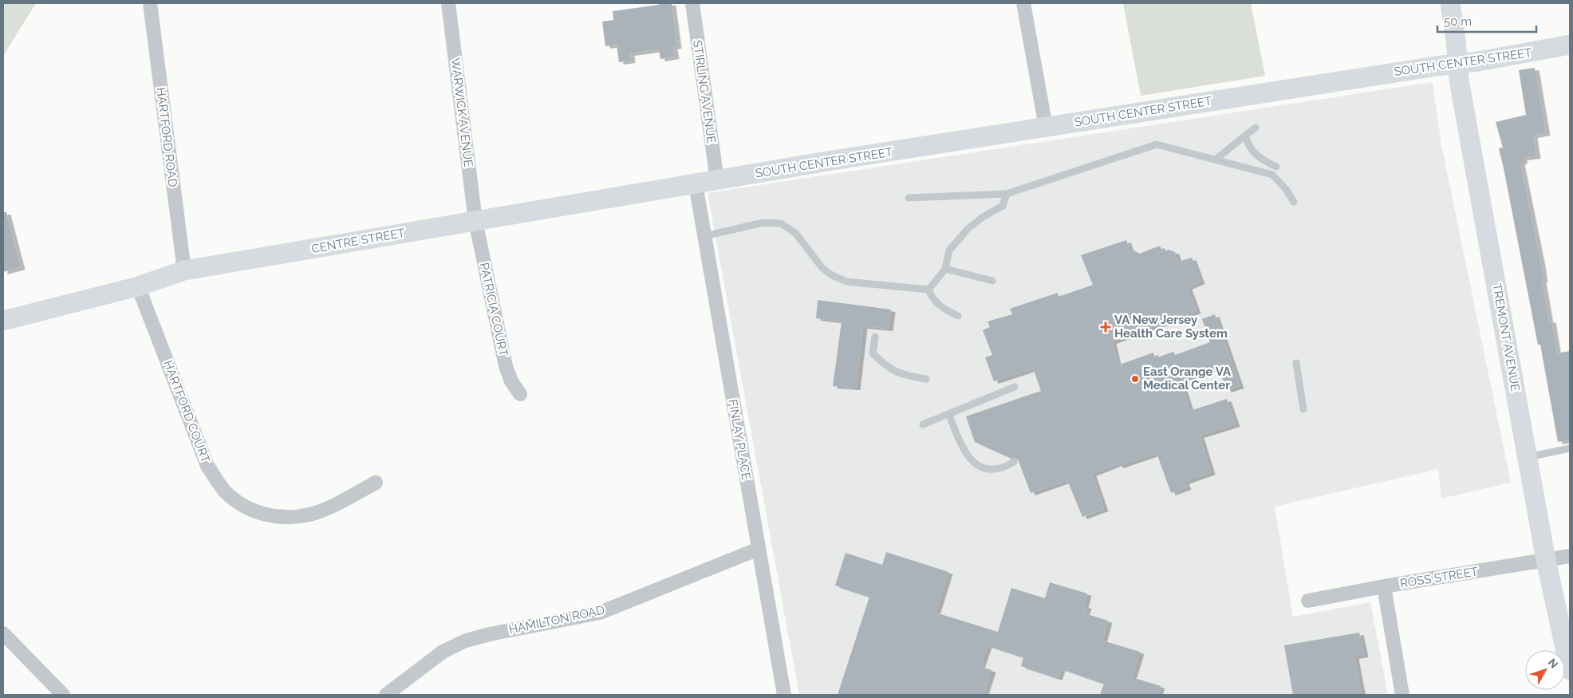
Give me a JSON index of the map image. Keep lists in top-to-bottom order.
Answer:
{
  "streets": {
    "main road": ["SOUTH CENTER STREET", "CENTRE STREET", "TREMONT AVENUE"],
    "street": [
      "STIRLING AVENUE",
      "WARWICK AVENUE",
      "HARTFORD ROAD",
      "PATRICIA COURT",
      "HARTFORD COURT",
      "FINLAY PLACE",
      "ROSS STREET",
      "HAMILTON ROAD"
    ]
  },
  "crossings": [
    ["SOUTH CENTER STREET", "STIRLING AVENUE"],
    ["SOUTH CENTER STREET", "CENTRE STREET"],
    ["SOUTH CENTER STREET", "TREMONT AVENUE"],
    ["STIRLING AVENUE", "CENTRE STREET"],
    ["WARWICK AVENUE", "CENTRE STREET"],
    ["WARWICK AVENUE", "PATRICIA COURT"],
    ["HARTFORD ROAD", "CENTRE STREET"],
    ["CENTRE STREET", "PATRICIA COURT"],
    ["CENTRE STREET", "HARTFORD COURT"],
    ["CENTRE STREET", "FINLAY PLACE"],
    ["TREMONT AVENUE", "ROSS STREET"],
    ["FINLAY PLACE", "HAMILTON ROAD"]
  ],
  "places": {
    "health": ["VA New Jersey Health Care System"],
    "other": ["East Orange VA Medical Center"]
  },
  "scale_bar": "50 m",
  "north": "top right"
}
